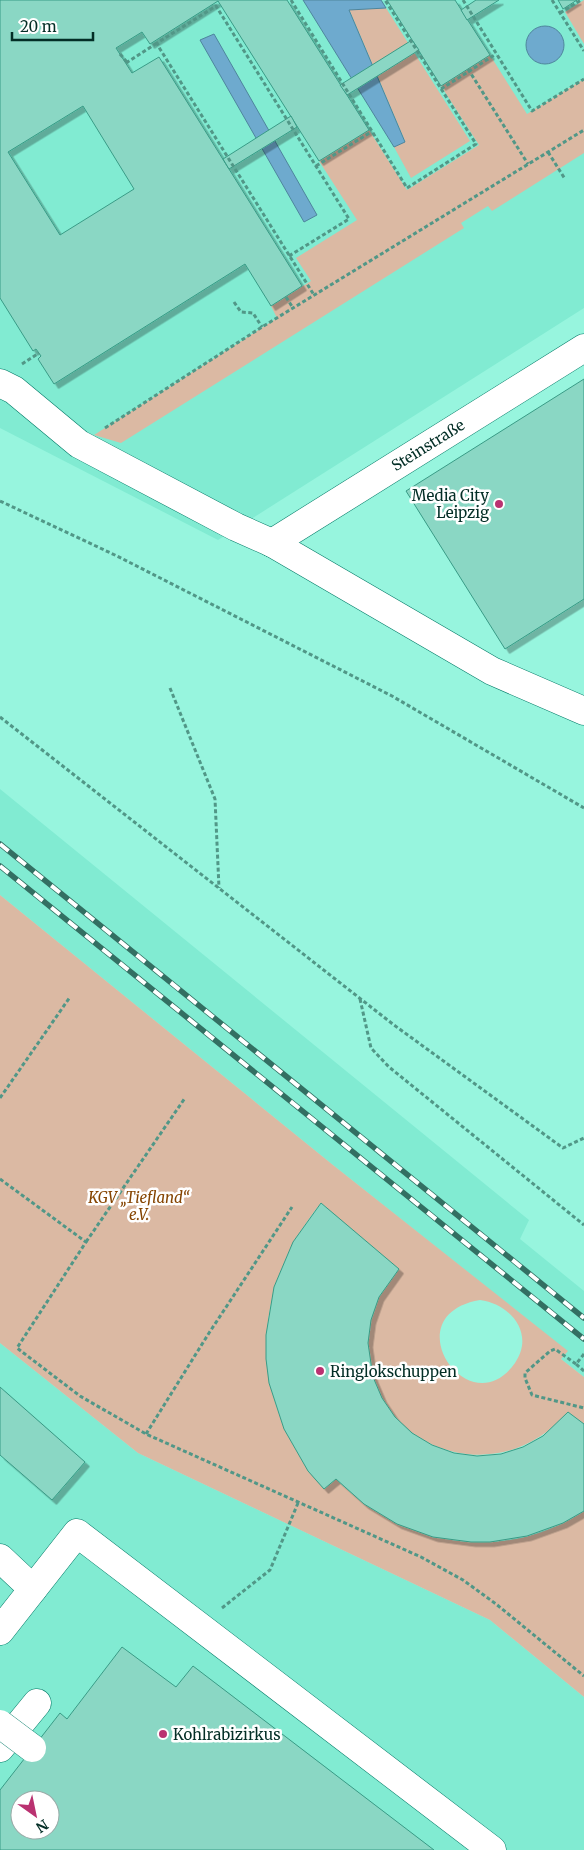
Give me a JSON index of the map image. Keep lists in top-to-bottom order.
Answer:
{
  "streets": {
    "street": ["Steinstraße"]
  },
  "parks": ["KGV „Tiefland“ e.V."],
  "places": ["Media City Leipzig", "Ringlokschuppen", "Kohlrabizirkus"],
  "scale_bar": "20 m",
  "north": "bottom right"
}
